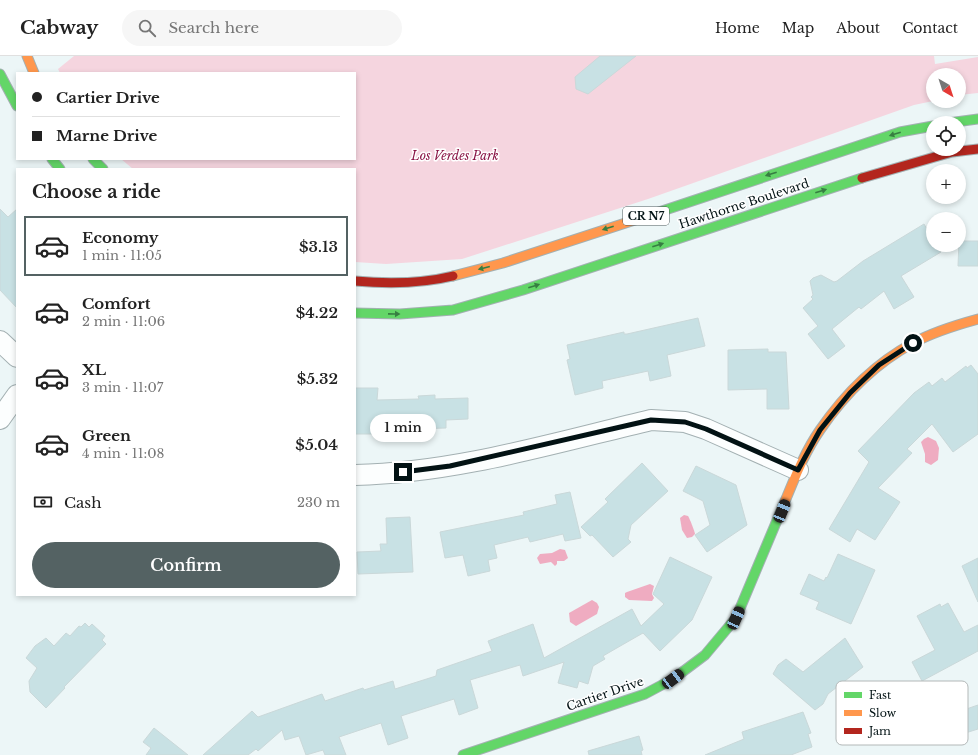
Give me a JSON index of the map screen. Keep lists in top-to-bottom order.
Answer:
{
  "streets": {
    "main road": ["Hawthorne Boulevard", "CR N7", "Cartier Drive"]
  },
  "parks": ["Los Verdes Park"],
  "legend": ["Fast", "Slow", "Jam"],
  "north": "bottom right",
  "page": {
    "header": "Cabway",
    "search": "Search here",
    "nav": [
      "Home",
      "Map",
      "About",
      "Contact"
    ],
    "map_buttons": ["+", "−"],
    "banner": ["Cartier Drive", "Marne Drive"],
    "heading": "Choose a ride",
    "list": [
      {
        "name": "Economy",
        "note": "1 min · 11:05",
        "value": "$3.13"
      },
      {
        "name": "Comfort",
        "note": "2 min · 11:06",
        "value": "$4.22"
      },
      {
        "name": "XL",
        "note": "3 min · 11:07",
        "value": "$5.32"
      },
      {
        "name": "Green",
        "note": "4 min · 11:08",
        "value": "$5.04"
      }
    ],
    "bubble": "1 min",
    "pay": ["Cash", "230 m"],
    "buttons": "Confirm"
  }
}
